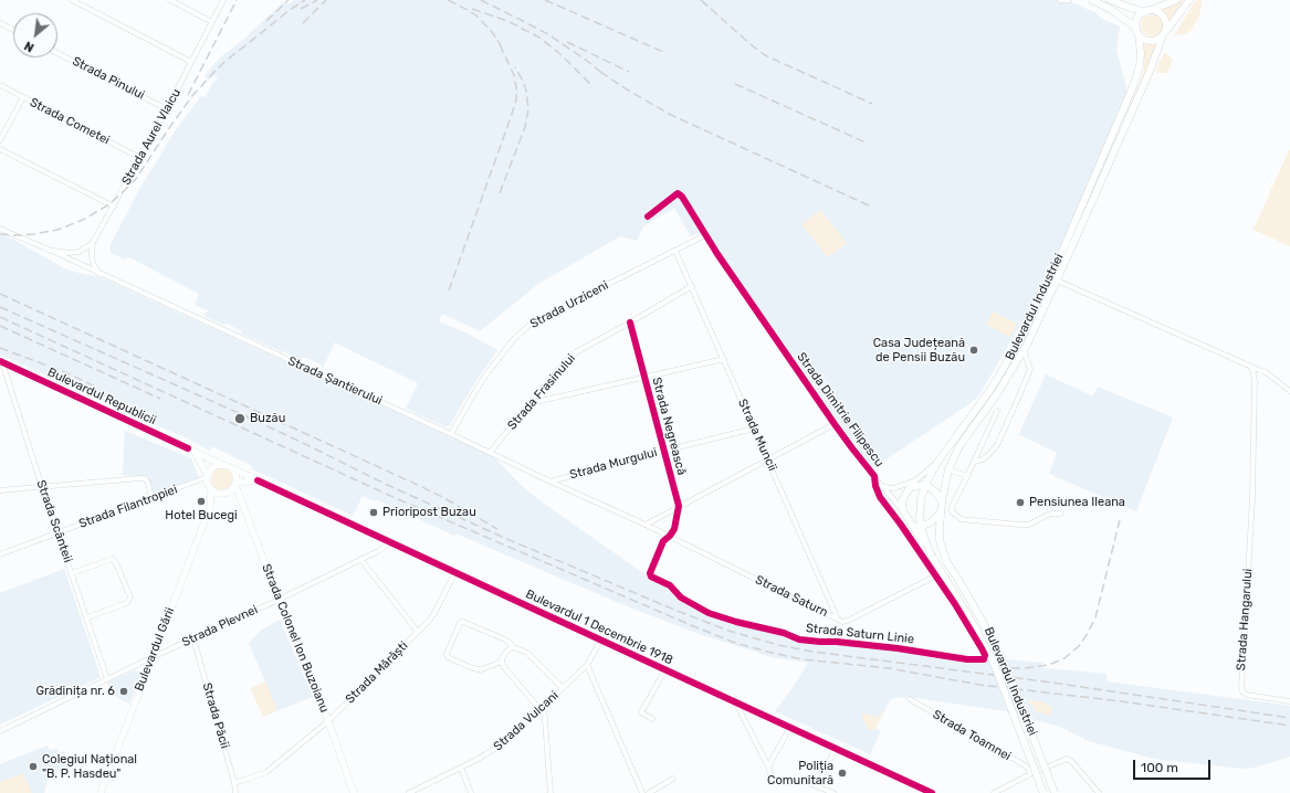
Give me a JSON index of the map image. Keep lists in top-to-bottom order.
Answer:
{
  "streets": {
    "main road": [
      "Bulevardul Industriei",
      "Bulevardul Republicii",
      "Bulevardul 1 Decembrie 1918",
      "Strada Colonel Ion Buzoianu",
      "Bulevardul Gării"
    ],
    "street": [
      "Strada Pinului",
      "Strada Cometei",
      "Strada Aurel Vlaicu",
      "Strada Urziceni",
      "Strada Șantierului",
      "Strada Frasinului",
      "Strada Dimitrie Filipescu",
      "Strada Negrească",
      "Strada Muncii",
      "Strada Murgului",
      "Strada Filantropiei",
      "Strada Scânteii",
      "Strada Saturn",
      "Strada Hangarului",
      "Strada Plevnei",
      "Strada Saturn Linie",
      "Strada Mărăști",
      "Strada Păcii",
      "Strada Vulcani",
      "Strada Toamnei"
    ]
  },
  "crossings": [
    ["Strada Pinului", "Strada Aurel Vlaicu"],
    ["Strada Cometei", "Strada Aurel Vlaicu"],
    ["Strada Urziceni", "Strada Șantierului"],
    ["Strada Urziceni", "Strada Dimitrie Filipescu"],
    ["Strada Urziceni", "Strada Muncii"],
    ["Strada Șantierului", "Strada Frasinului"],
    ["Strada Șantierului", "Strada Negrească"],
    ["Strada Șantierului", "Strada Murgului"],
    ["Strada Șantierului", "Strada Saturn"],
    ["Strada Șantierului", "Strada Saturn Linie"],
    ["Strada Frasinului", "Strada Negrească"],
    ["Strada Frasinului", "Strada Muncii"],
    ["Bulevardul Republicii", "Strada Filantropiei"],
    ["Bulevardul Republicii", "Strada Scânteii"],
    ["Bulevardul Republicii", "Bulevardul 1 Decembrie 1918"],
    ["Bulevardul Republicii", "Strada Colonel Ion Buzoianu"],
    ["Bulevardul Republicii", "Bulevardul Gării"],
    ["Strada Dimitrie Filipescu", "Strada Saturn"],
    ["Strada Dimitrie Filipescu", "Strada Saturn Linie"],
    ["Strada Negrească", "Strada Murgului"],
    ["Strada Negrească", "Strada Saturn"],
    ["Strada Negrească", "Strada Saturn Linie"],
    ["Strada Muncii", "Strada Murgului"],
    ["Strada Muncii", "Strada Saturn"],
    ["Strada Filantropiei", "Strada Scânteii"],
    ["Strada Filantropiei", "Bulevardul 1 Decembrie 1918"],
    ["Strada Filantropiei", "Strada Colonel Ion Buzoianu"],
    ["Strada Filantropiei", "Bulevardul Gării"],
    ["Strada Scânteii", "Strada Plevnei"],
    ["Strada Saturn", "Strada Saturn Linie"],
    ["Strada Plevnei", "Bulevardul 1 Decembrie 1918"],
    ["Strada Plevnei", "Strada Colonel Ion Buzoianu"],
    ["Strada Plevnei", "Bulevardul Gării"],
    ["Strada Plevnei", "Strada Păcii"],
    ["Bulevardul 1 Decembrie 1918", "Strada Colonel Ion Buzoianu"],
    ["Bulevardul 1 Decembrie 1918", "Bulevardul Gării"],
    ["Bulevardul 1 Decembrie 1918", "Strada Mărăști"],
    ["Bulevardul 1 Decembrie 1918", "Strada Vulcani"],
    ["Strada Colonel Ion Buzoianu", "Bulevardul Gării"],
    ["Strada Colonel Ion Buzoianu", "Strada Mărăști"],
    ["Strada Mărăști", "Strada Păcii"]
  ],
  "places": [
    "Casa Județeană de Pensii Buzău",
    "Buzău",
    "Hotel Bucegi",
    "Pensiunea Ileana",
    "Prioripost Buzau",
    "Grădinița nr. 6",
    "Colegiul Național \"B. P. Hasdeu\"",
    "Poliția Comunitară"
  ],
  "scale_bar": "100 m",
  "north": "bottom left"
}
